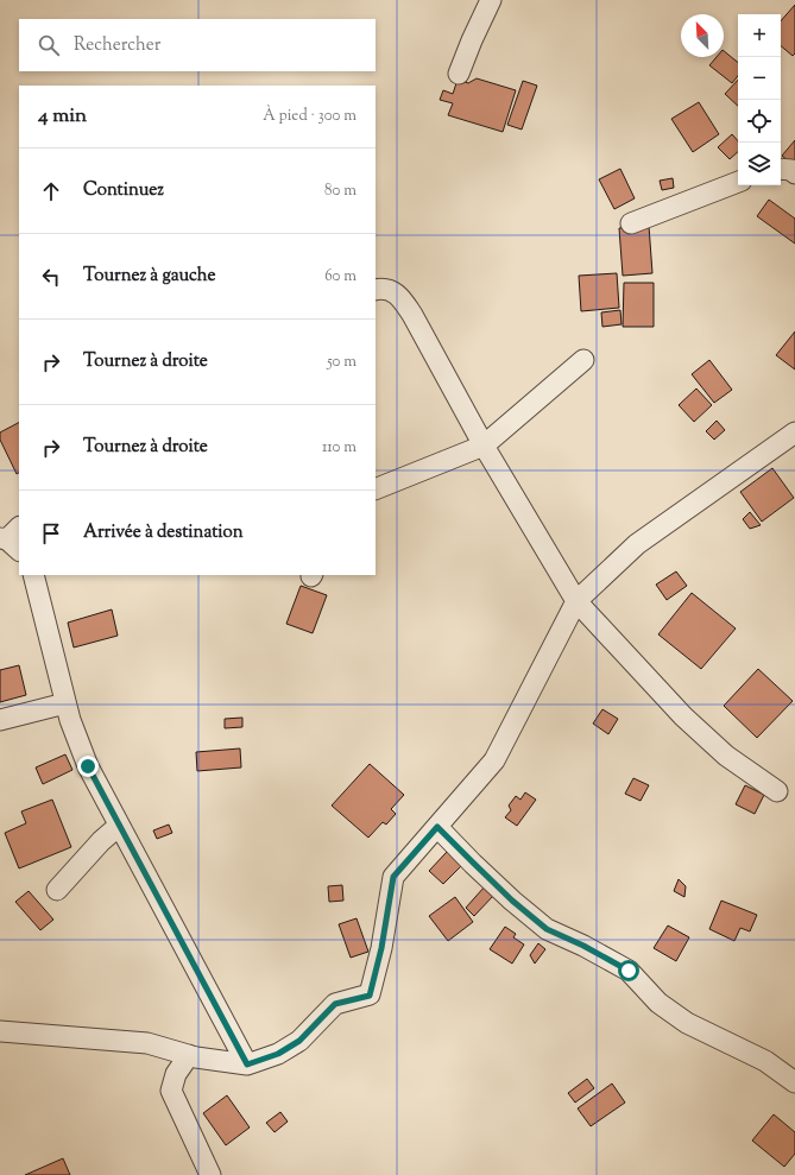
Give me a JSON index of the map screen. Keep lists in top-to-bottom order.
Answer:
{
  "north": "top left",
  "page": {
    "map_buttons": ["+", "−"],
    "search": "Rechercher",
    "heading": ["4 min", "À pied · 300 m"],
    "list": [
      ["Continuez", "80 m"],
      ["Tournez à gauche", "60 m"],
      ["Tournez à droite", "50 m"],
      ["Tournez à droite", "110 m"],
      "Arrivée à destination"
    ]
  }
}
